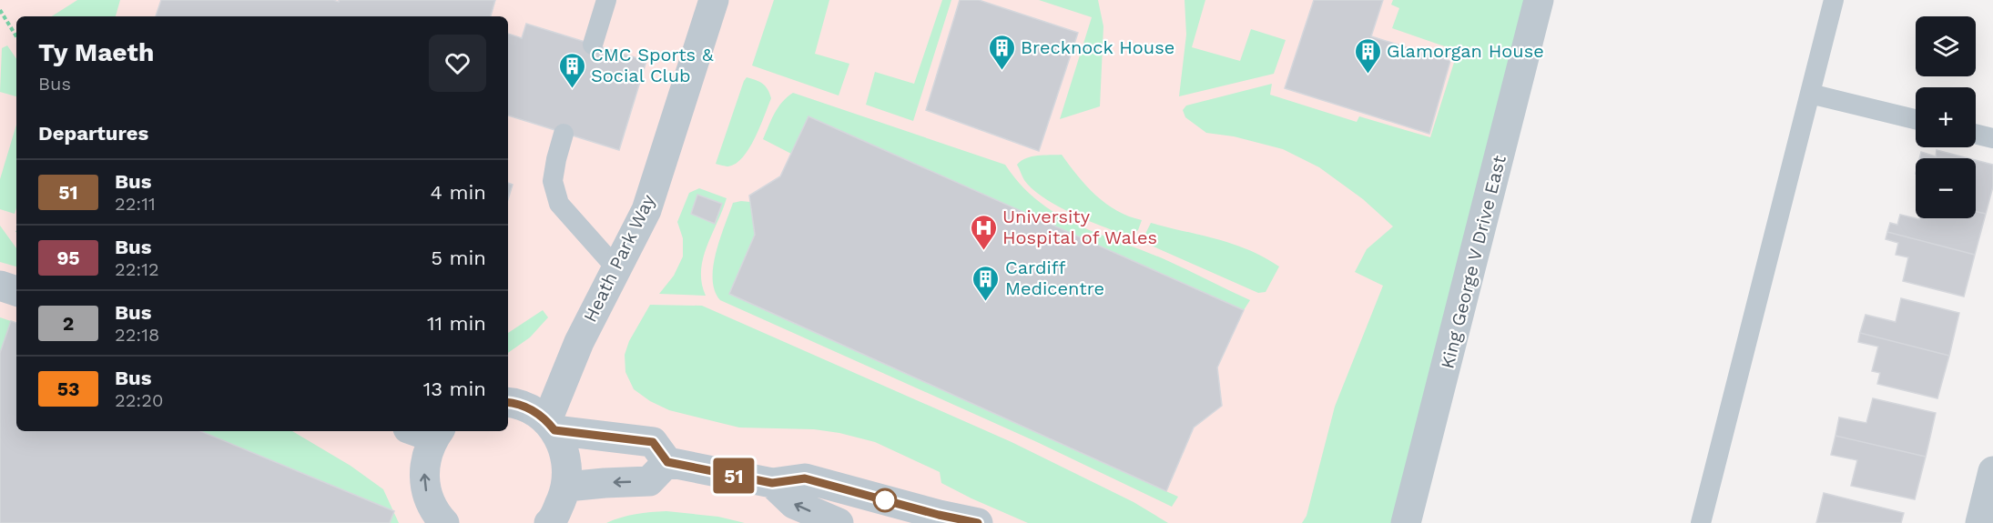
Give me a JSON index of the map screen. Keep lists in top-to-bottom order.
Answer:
{
  "streets": {
    "street": ["Heath Park Way", "King George V Drive East"]
  },
  "places": {
    "building": [
      "Brecknock House",
      "Glamorgan House",
      "CMC Sports & Social Club",
      "Cardiff Medicentre"
    ],
    "hospital": ["University Hospital of Wales"]
  },
  "lines": ["bus line 51"],
  "page": {
    "on_map": "51",
    "map_buttons": ["+", "−"],
    "heading": [
      ["Ty Maeth", "Bus"],
      "Departures"
    ],
    "list": [
      {
        "mark": "51",
        "name": "Bus",
        "note": "22:11",
        "value": "4 min"
      },
      {
        "mark": "95",
        "name": "Bus",
        "note": "22:12",
        "value": "5 min"
      },
      {
        "mark": "2",
        "name": "Bus",
        "note": "22:18",
        "value": "11 min"
      },
      {
        "mark": "53",
        "name": "Bus",
        "note": "22:20",
        "value": "13 min"
      }
    ]
  }
}
